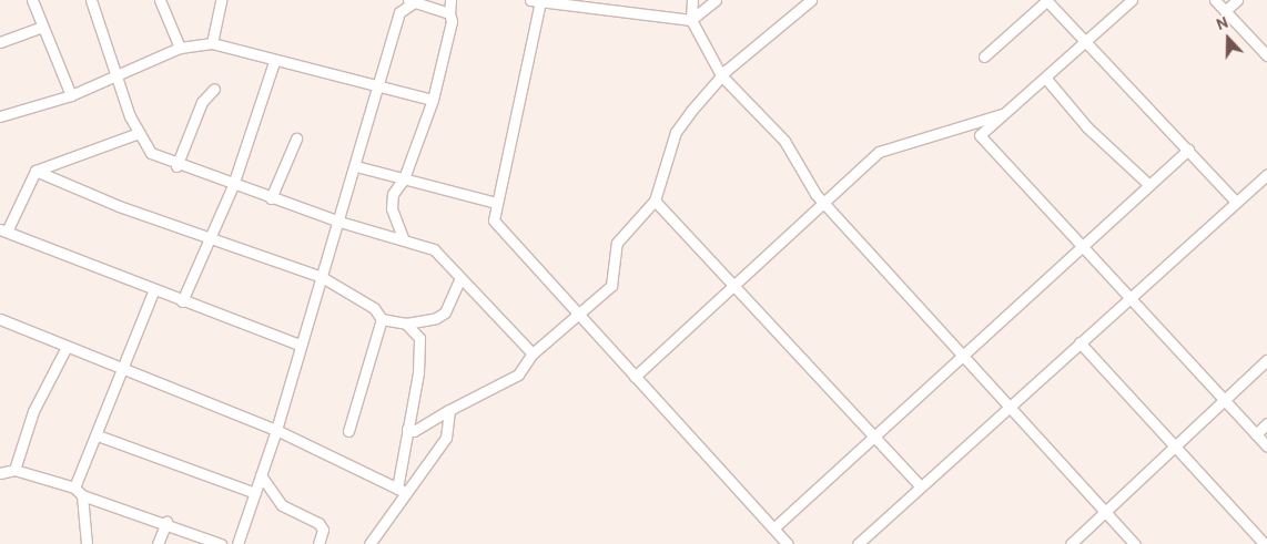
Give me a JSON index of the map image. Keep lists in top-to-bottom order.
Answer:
{
  "north": "top"
}
